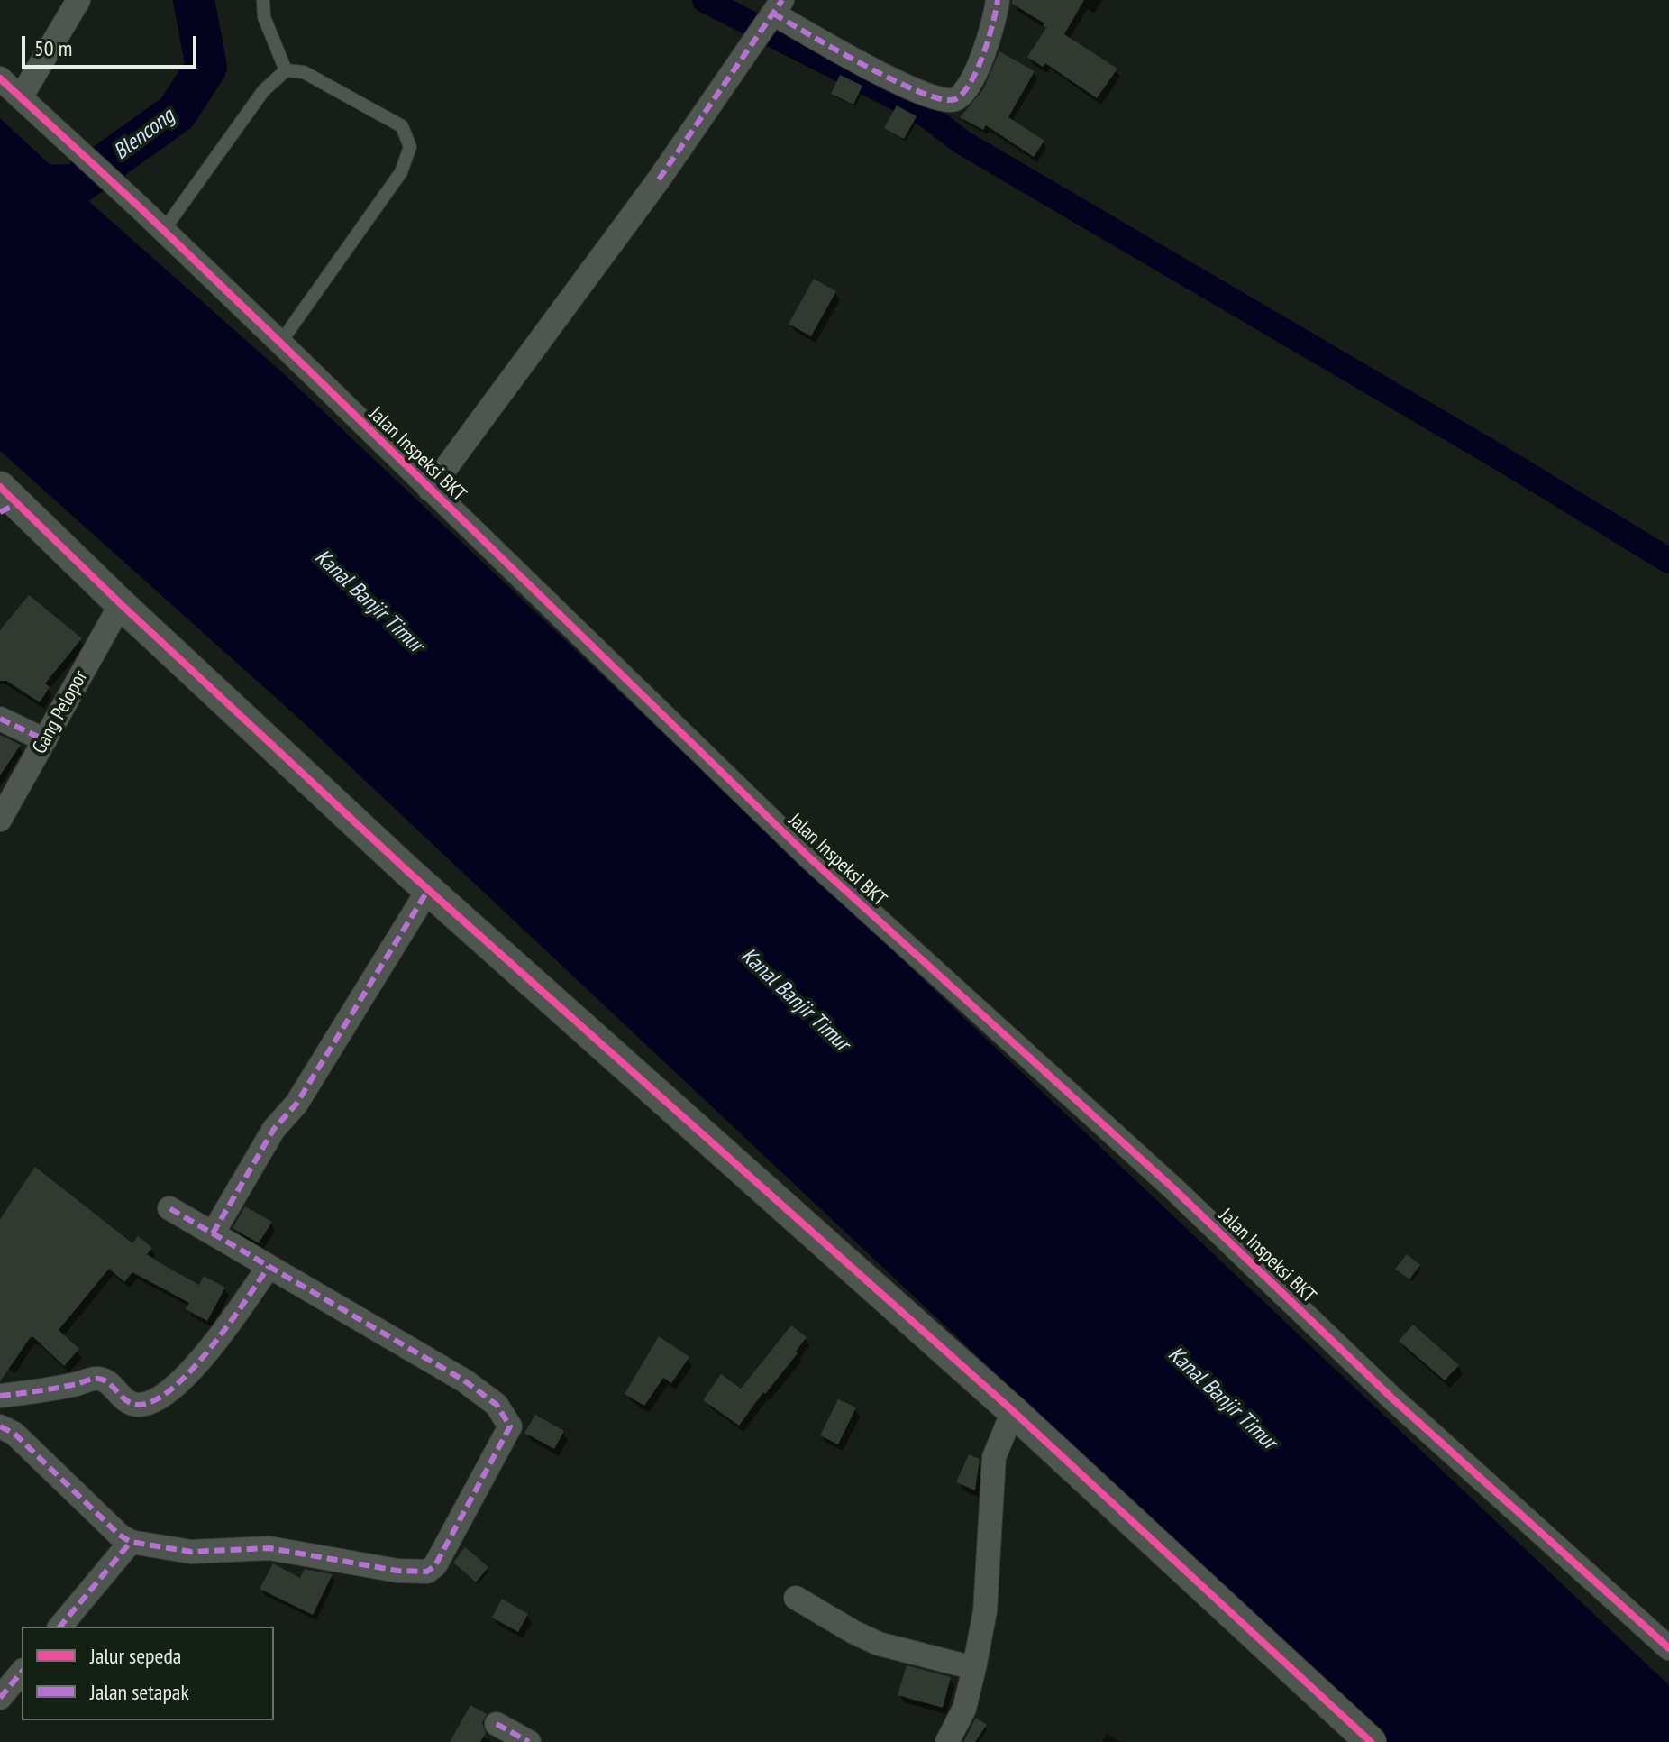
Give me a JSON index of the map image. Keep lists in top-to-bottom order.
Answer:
{
  "streets": {
    "street": ["Jalan Inspeksi BKT", "Gang Pelopor"]
  },
  "water": ["Blencong", "Kanal Banjir Timur"],
  "legend": ["Jalur sepeda", "Jalan setapak"],
  "scale_bar": "50 m"
}
